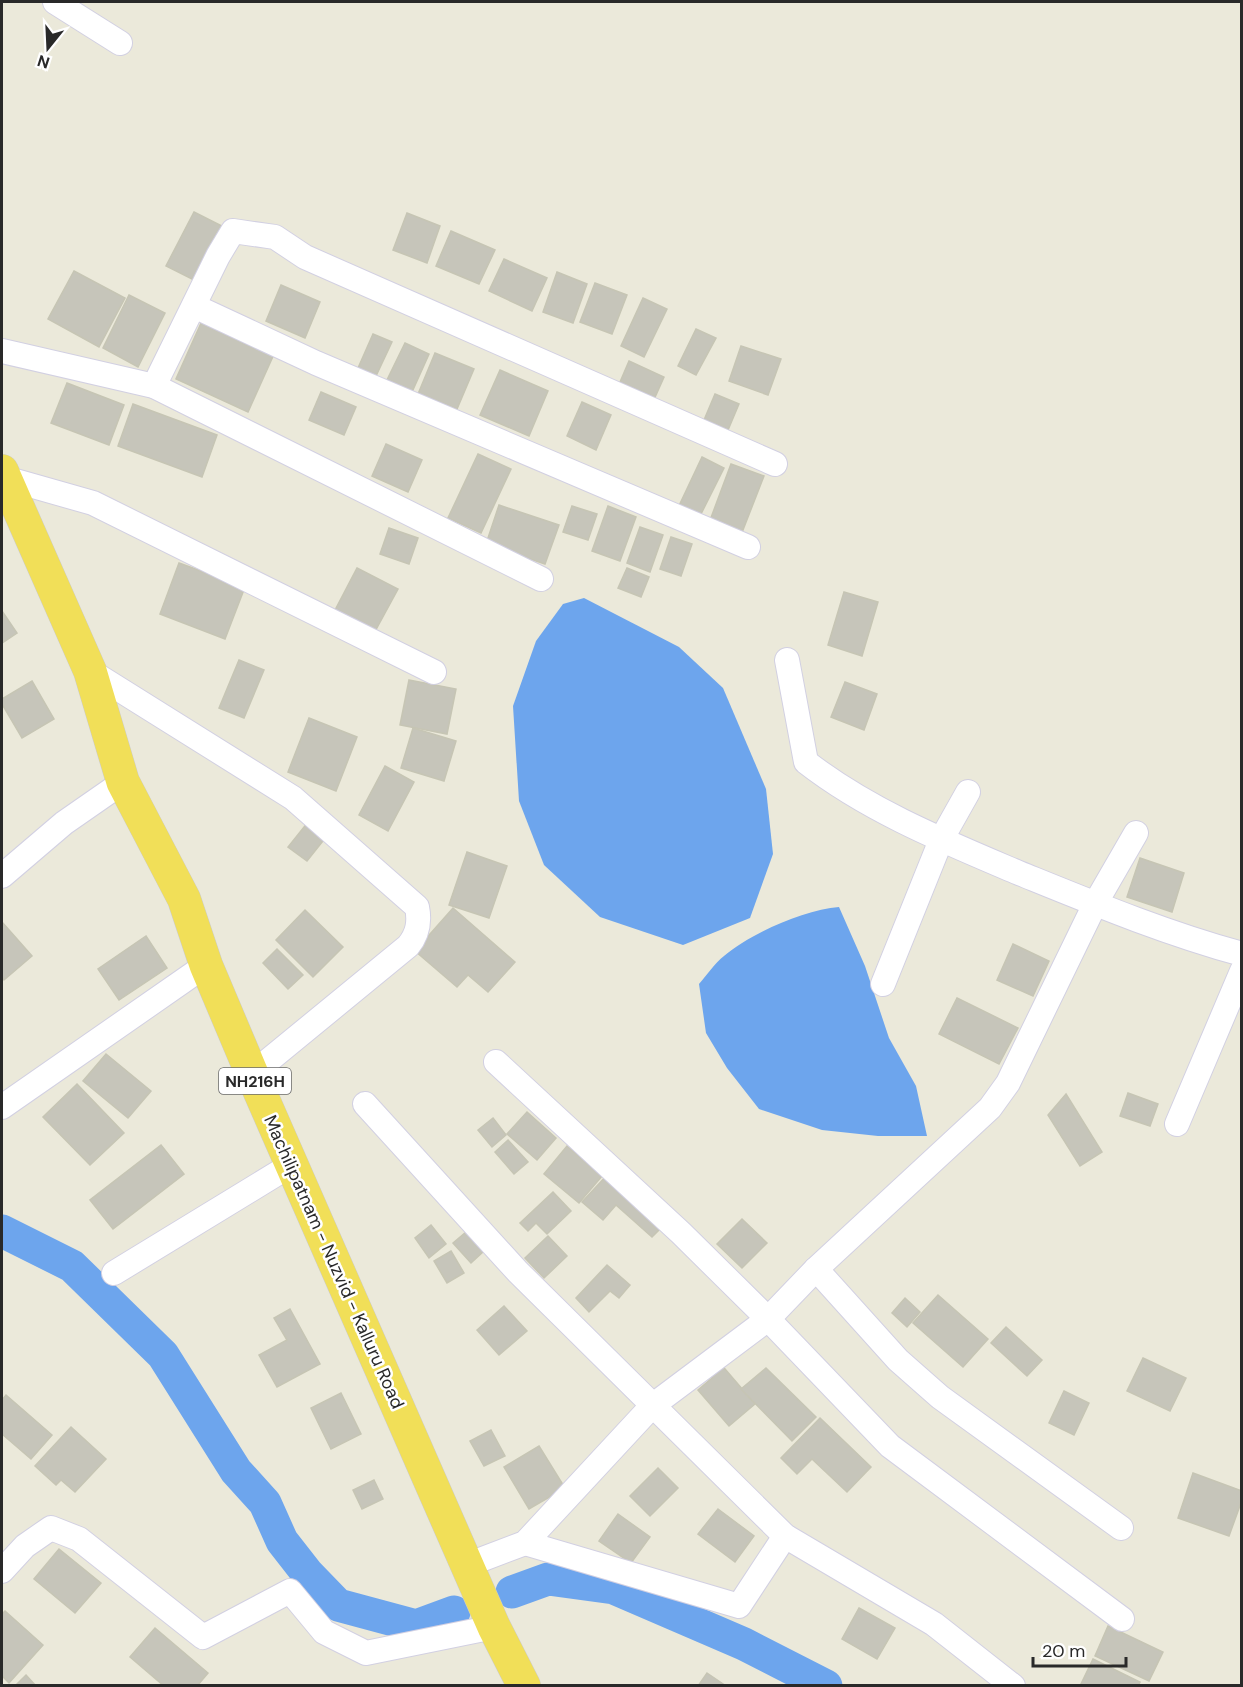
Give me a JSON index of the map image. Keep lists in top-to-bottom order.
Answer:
{
  "streets": {
    "highway": ["NH216H", "Machilipatnam - Nuzvid - Kalluru Road"]
  },
  "scale_bar": "20 m",
  "north": "bottom"
}
